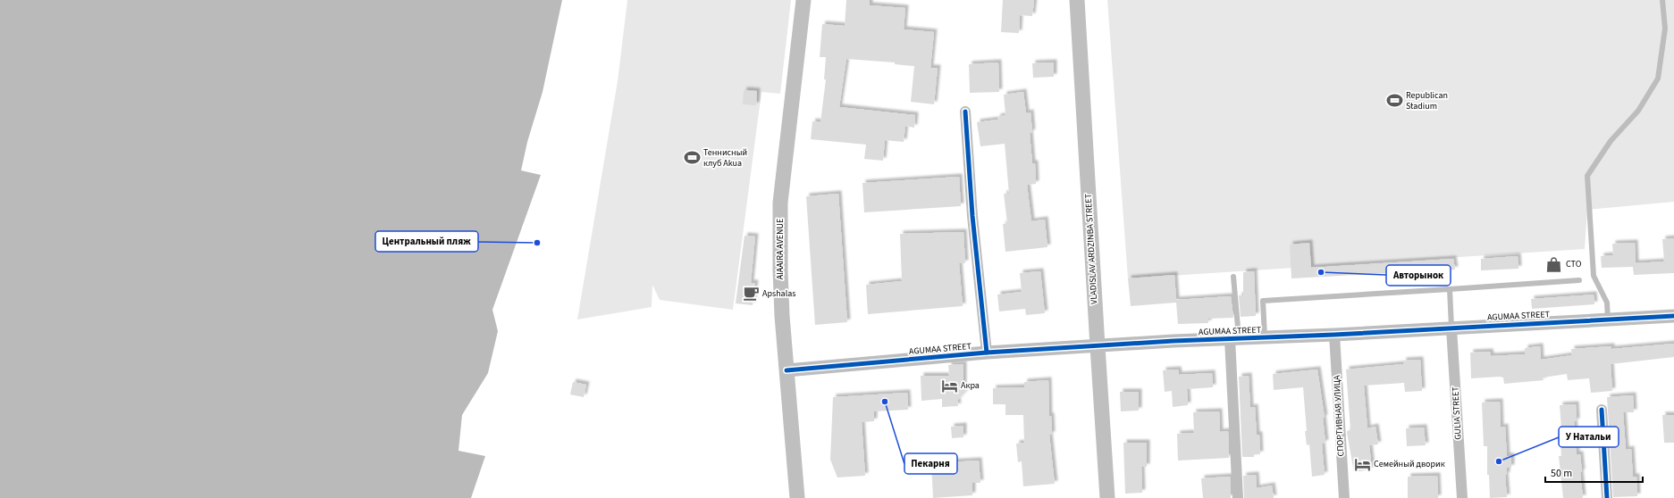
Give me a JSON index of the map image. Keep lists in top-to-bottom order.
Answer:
{
  "streets": {
    "main road": ["AIAAIRA AVENUE", "VLADISLAV ARDZINBA STREET"],
    "street": ["AGUMAA STREET", "GULIA STREET", "СПОРТИВНАЯ УЛИЦА"]
  },
  "crossings": [
    ["AIAAIRA AVENUE", "AGUMAA STREET"],
    ["VLADISLAV ARDZINBA STREET", "AGUMAA STREET"],
    ["AGUMAA STREET", "GULIA STREET"],
    ["AGUMAA STREET", "СПОРТИВНАЯ УЛИЦА"]
  ],
  "places": {
    "sports": ["Republican Stadium", "Теннисный клуб Akua"],
    "other": [
      "Центральный пляж",
      "Авторынок",
      "Пекарня",
      "У Натальи"
    ],
    "shop": ["СТО"],
    "cafe": ["Apshalas"],
    "hotel": ["Акра", "Семейный дворик"]
  },
  "scale_bar": "50 m"
}
